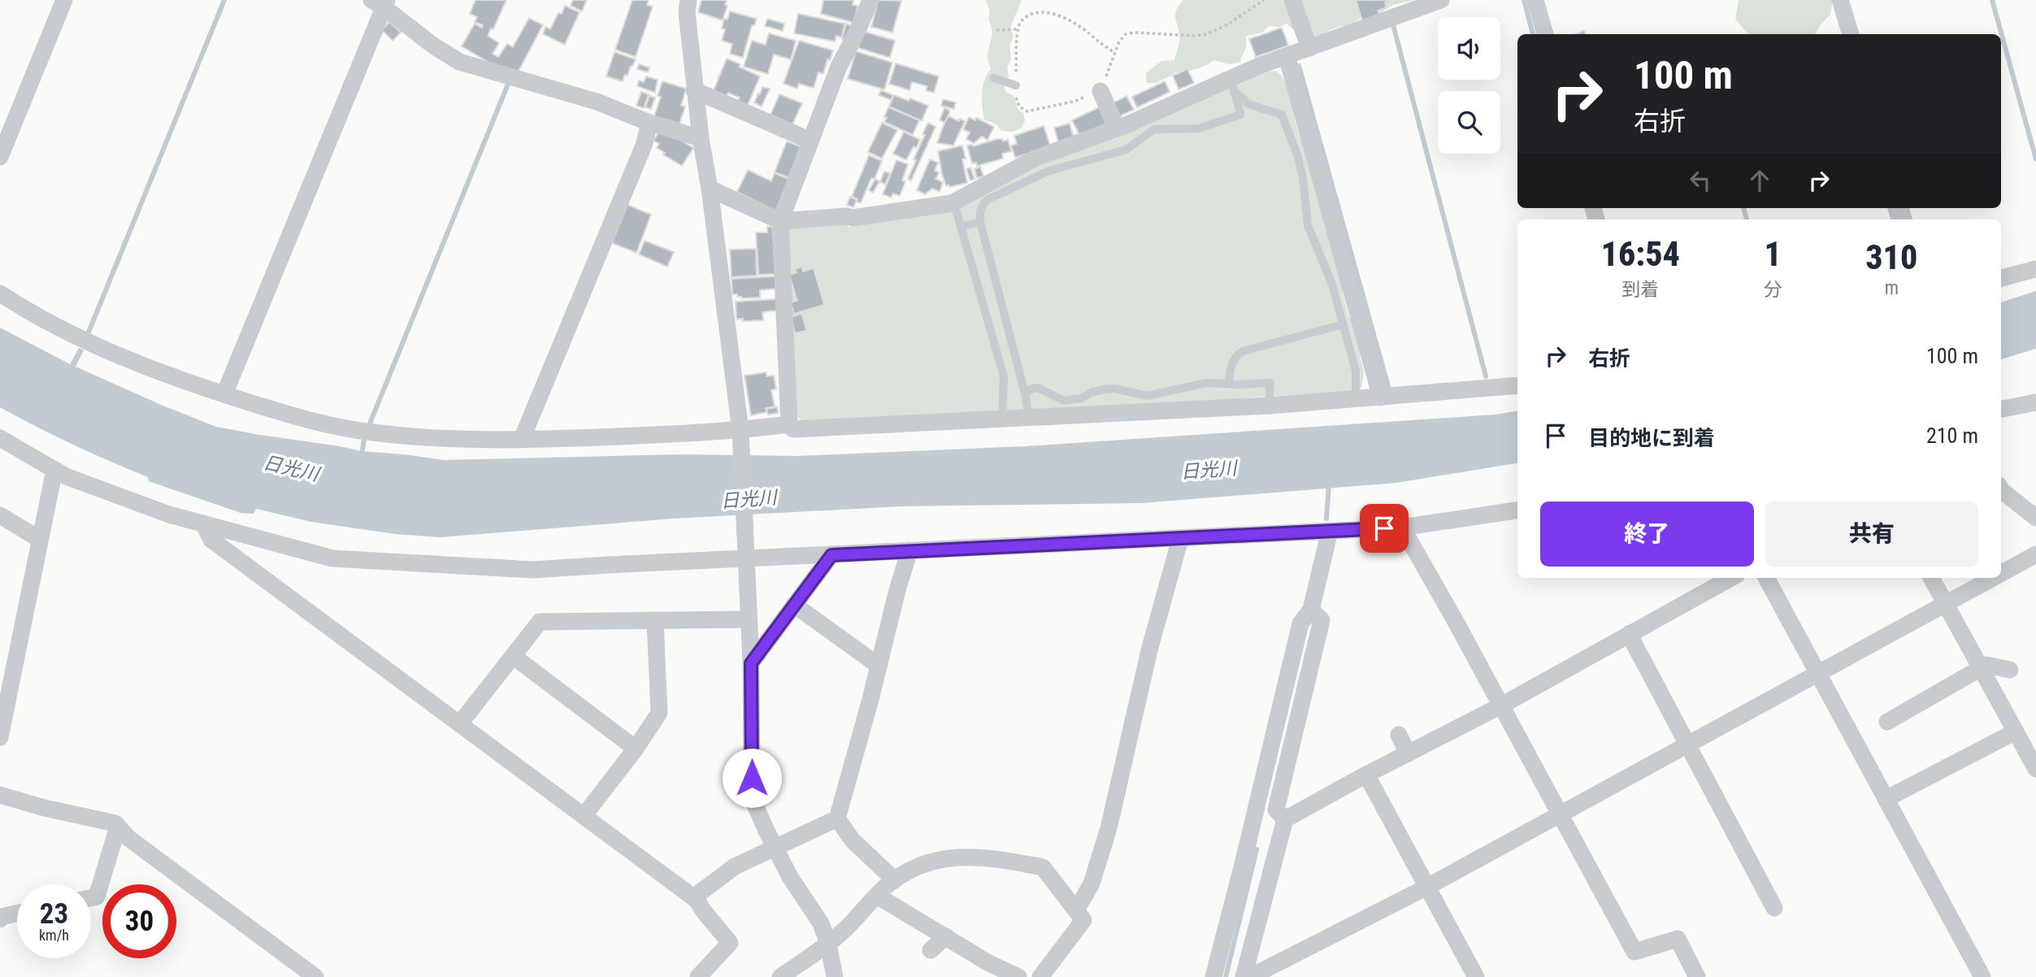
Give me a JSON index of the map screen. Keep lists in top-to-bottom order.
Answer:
{
  "water": ["日光川"],
  "page": {
    "turn": ["100 m", "右折"],
    "eta": [
      "16:54",
      "到着",
      "1",
      "分",
      "310",
      "m"
    ],
    "list": [
      {
        "name": "右折",
        "value": "100 m"
      },
      {
        "name": "目的地に到着",
        "value": "210 m"
      }
    ],
    "buttons": ["終了", "共有"],
    "speed": "23 km/h",
    "limit": "30"
  }
}
